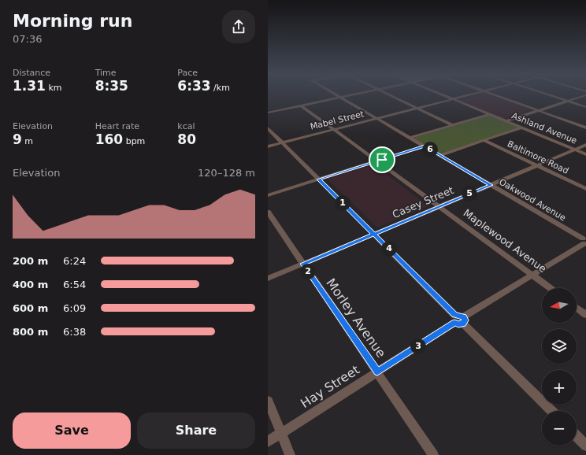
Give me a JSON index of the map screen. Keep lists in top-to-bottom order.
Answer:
{
  "streets": {
    "street": [
      "Mabel Street",
      "Ashland Avenue",
      "Baltimore Road",
      "Oakwood Avenue",
      "Casey Street",
      "Maplewood Avenue",
      "Morley Avenue",
      "Hay Street"
    ]
  },
  "crossings": [
    ["Mabel Street", "Ashland Avenue"],
    ["Mabel Street", "Oakwood Avenue"],
    ["Mabel Street", "Maplewood Avenue"],
    ["Ashland Avenue", "Casey Street"],
    ["Baltimore Road", "Casey Street"],
    ["Oakwood Avenue", "Casey Street"],
    ["Oakwood Avenue", "Hay Street"],
    ["Casey Street", "Maplewood Avenue"],
    ["Casey Street", "Morley Avenue"],
    ["Maplewood Avenue", "Hay Street"],
    ["Morley Avenue", "Hay Street"]
  ],
  "north": "left",
  "page": {
    "heading": ["Morning run", "07:36"],
    "stats": [
      ["Distance", "1.31 km"],
      ["Time", "8:35"],
      ["Pace", "6:33 /km"],
      ["Elevation", "9 m"],
      ["Heart rate", "160 bpm"],
      ["kcal", "80"]
    ],
    "pins": [
      "6",
      "5",
      "1",
      "4",
      "2",
      "3"
    ],
    "chart": ["Elevation", "120–128 m"],
    "list": [
      {
        "name": "200 m",
        "note": "6:24"
      },
      {
        "name": "400 m",
        "note": "6:54"
      },
      {
        "name": "600 m",
        "note": "6:09"
      },
      {
        "name": "800 m",
        "note": "6:38"
      }
    ],
    "map_buttons": ["+", "−"],
    "buttons": ["Save", "Share"]
  }
}
